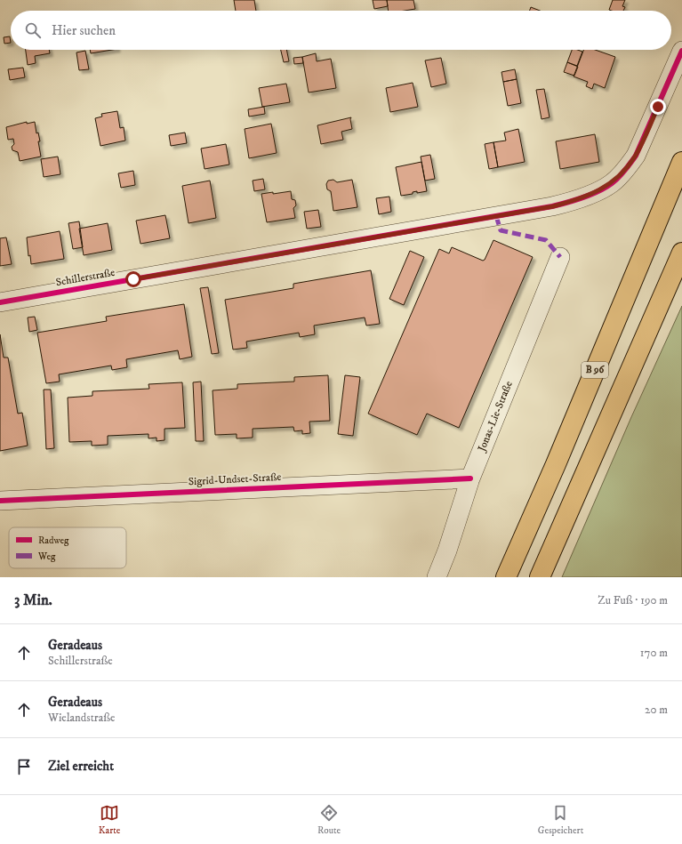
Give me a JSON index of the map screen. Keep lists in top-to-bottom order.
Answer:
{
  "streets": {
    "highway": ["B 96"],
    "street": ["Schillerstraße", "Jonas-Lie-Straße", "Sigrid-Undset-Straße"]
  },
  "crossings": [
    ["Jonas-Lie-Straße", "Sigrid-Undset-Straße"]
  ],
  "legend": ["Radweg", "Weg"],
  "page": {
    "search": "Hier suchen",
    "heading": ["3 Min.", "Zu Fuß · 190 m"],
    "list": [
      ["Geradeaus", "Schillerstraße", "170 m"],
      ["Geradeaus", "Wielandstraße", "20 m"],
      "Ziel erreicht"
    ],
    "nav": ["Karte", "Route", "Gespeichert"]
  }
}
